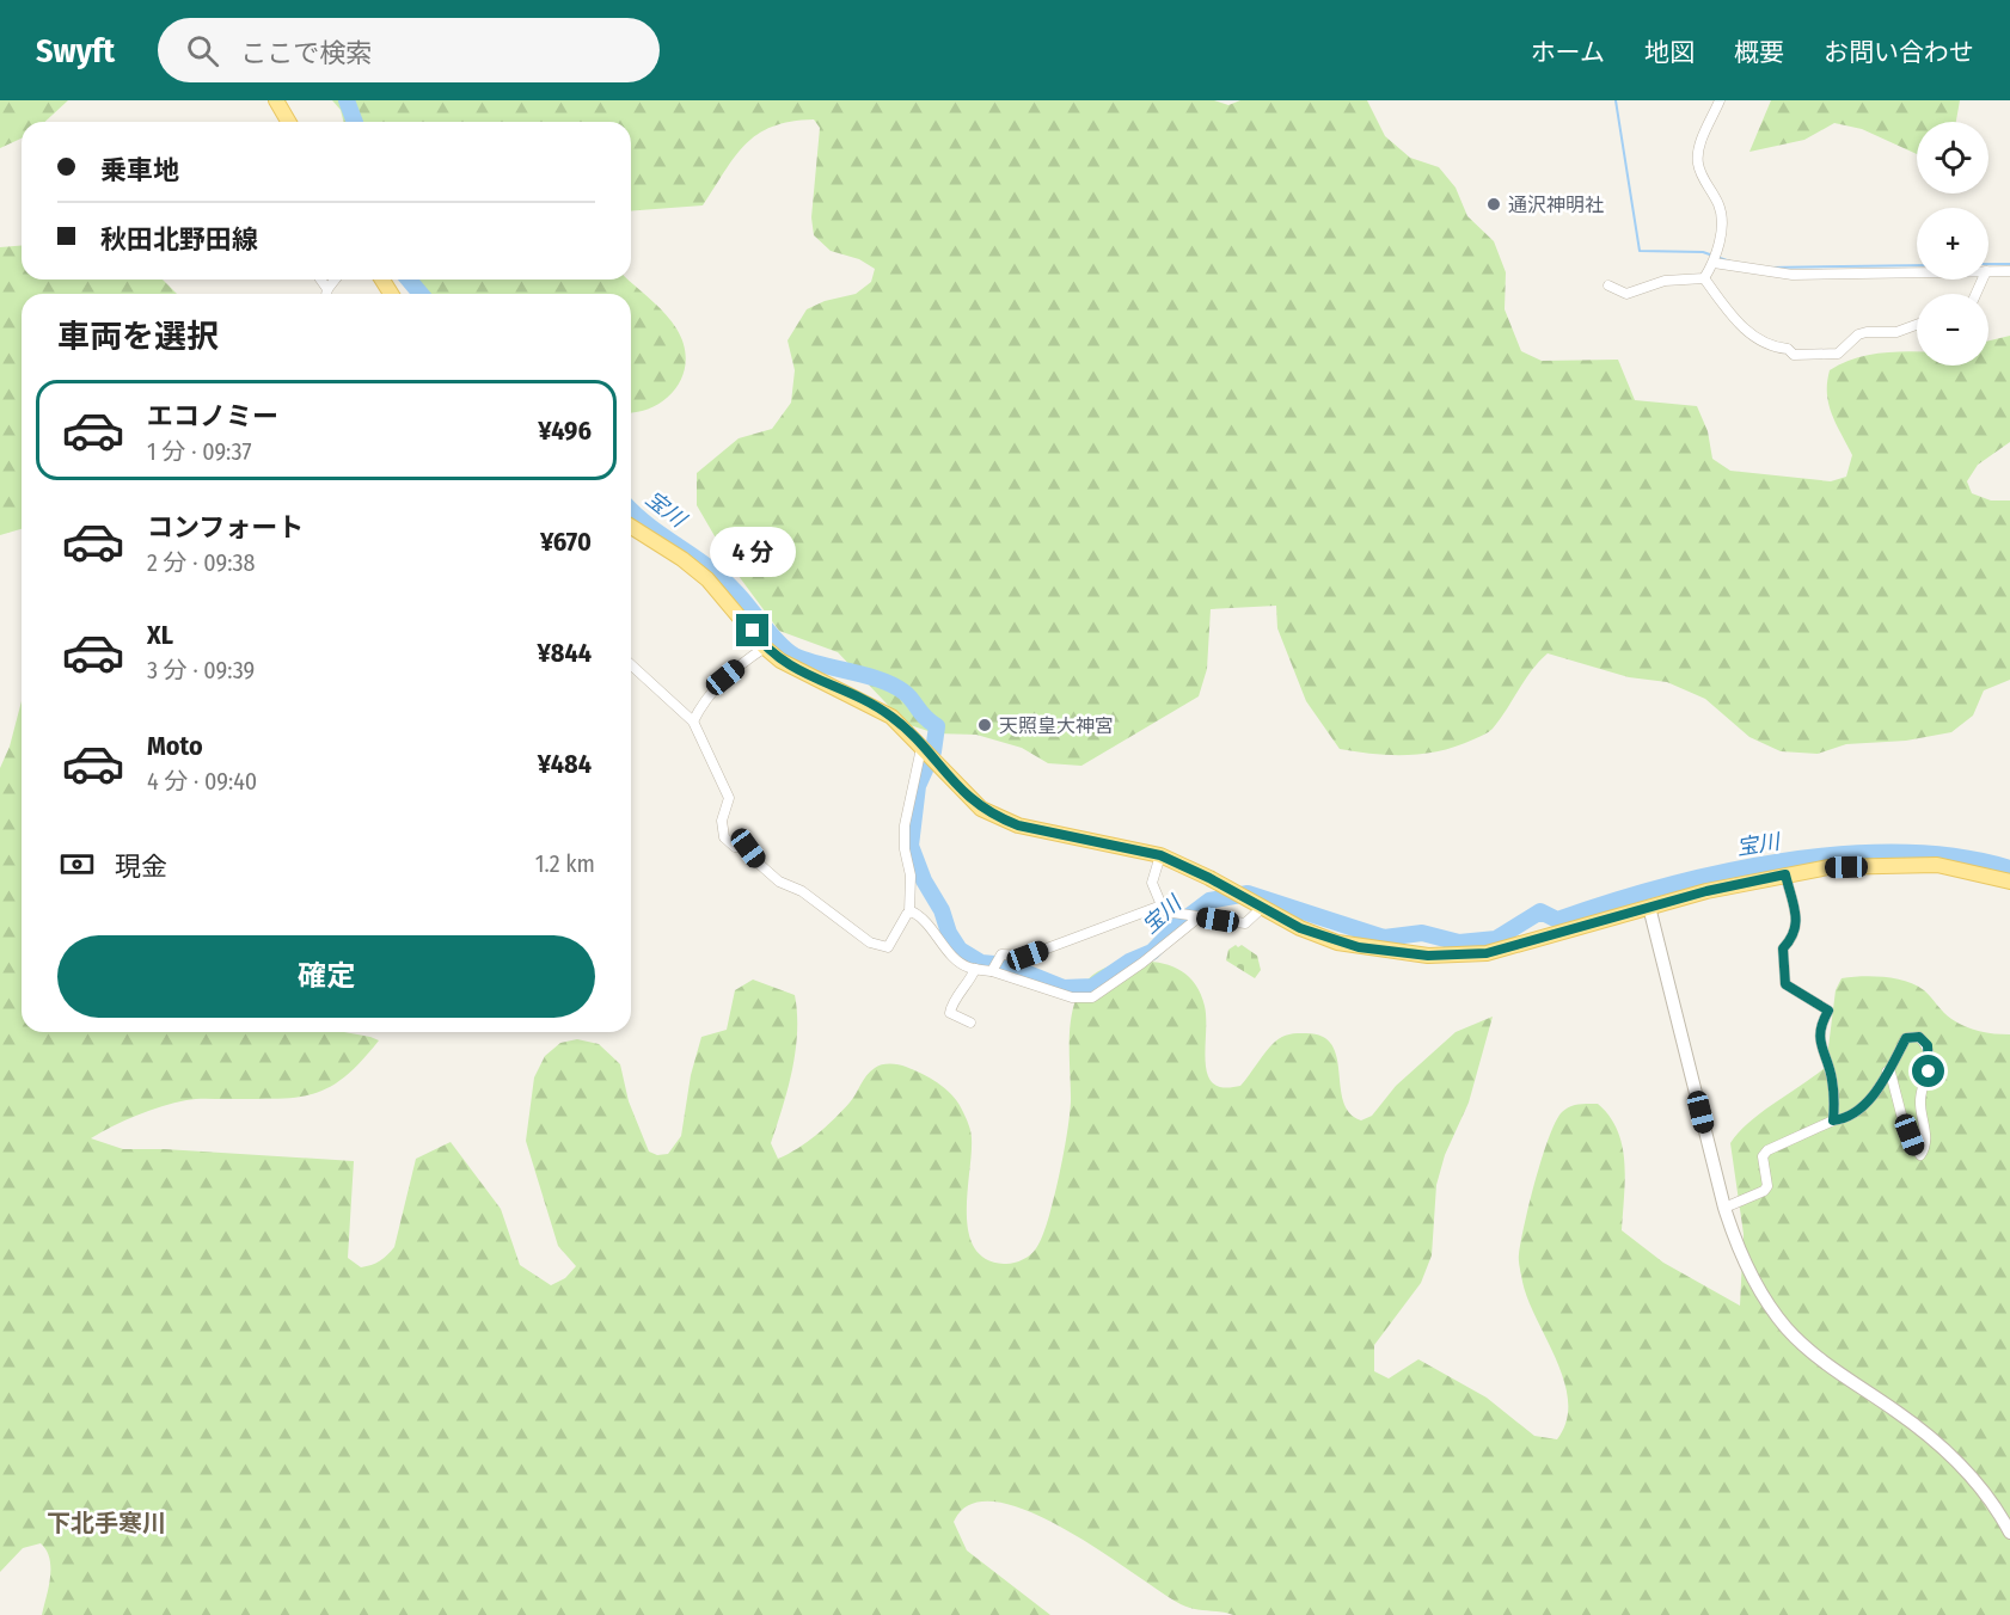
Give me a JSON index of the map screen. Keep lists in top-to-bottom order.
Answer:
{
  "districts": ["下北手寒川"],
  "water": ["宝川"],
  "places": ["通沢神明社", "天照皇大神宮"],
  "page": {
    "header": "Swyft",
    "search": "ここで検索",
    "nav": [
      "ホーム",
      "地図",
      "概要",
      "お問い合わせ"
    ],
    "map_buttons": ["+", "−"],
    "banner": ["乗車地", "秋田北野田線"],
    "heading": "車両を選択",
    "list": [
      {
        "name": "エコノミー",
        "note": "1 分 · 09:37",
        "value": "¥496"
      },
      {
        "name": "コンフォート",
        "note": "2 分 · 09:38",
        "value": "¥670"
      },
      {
        "name": "XL",
        "note": "3 分 · 09:39",
        "value": "¥844"
      },
      {
        "name": "Moto",
        "note": "4 分 · 09:40",
        "value": "¥484"
      }
    ],
    "bubble": "4 分",
    "pay": ["現金", "1.2 km"],
    "buttons": "確定"
  }
}
